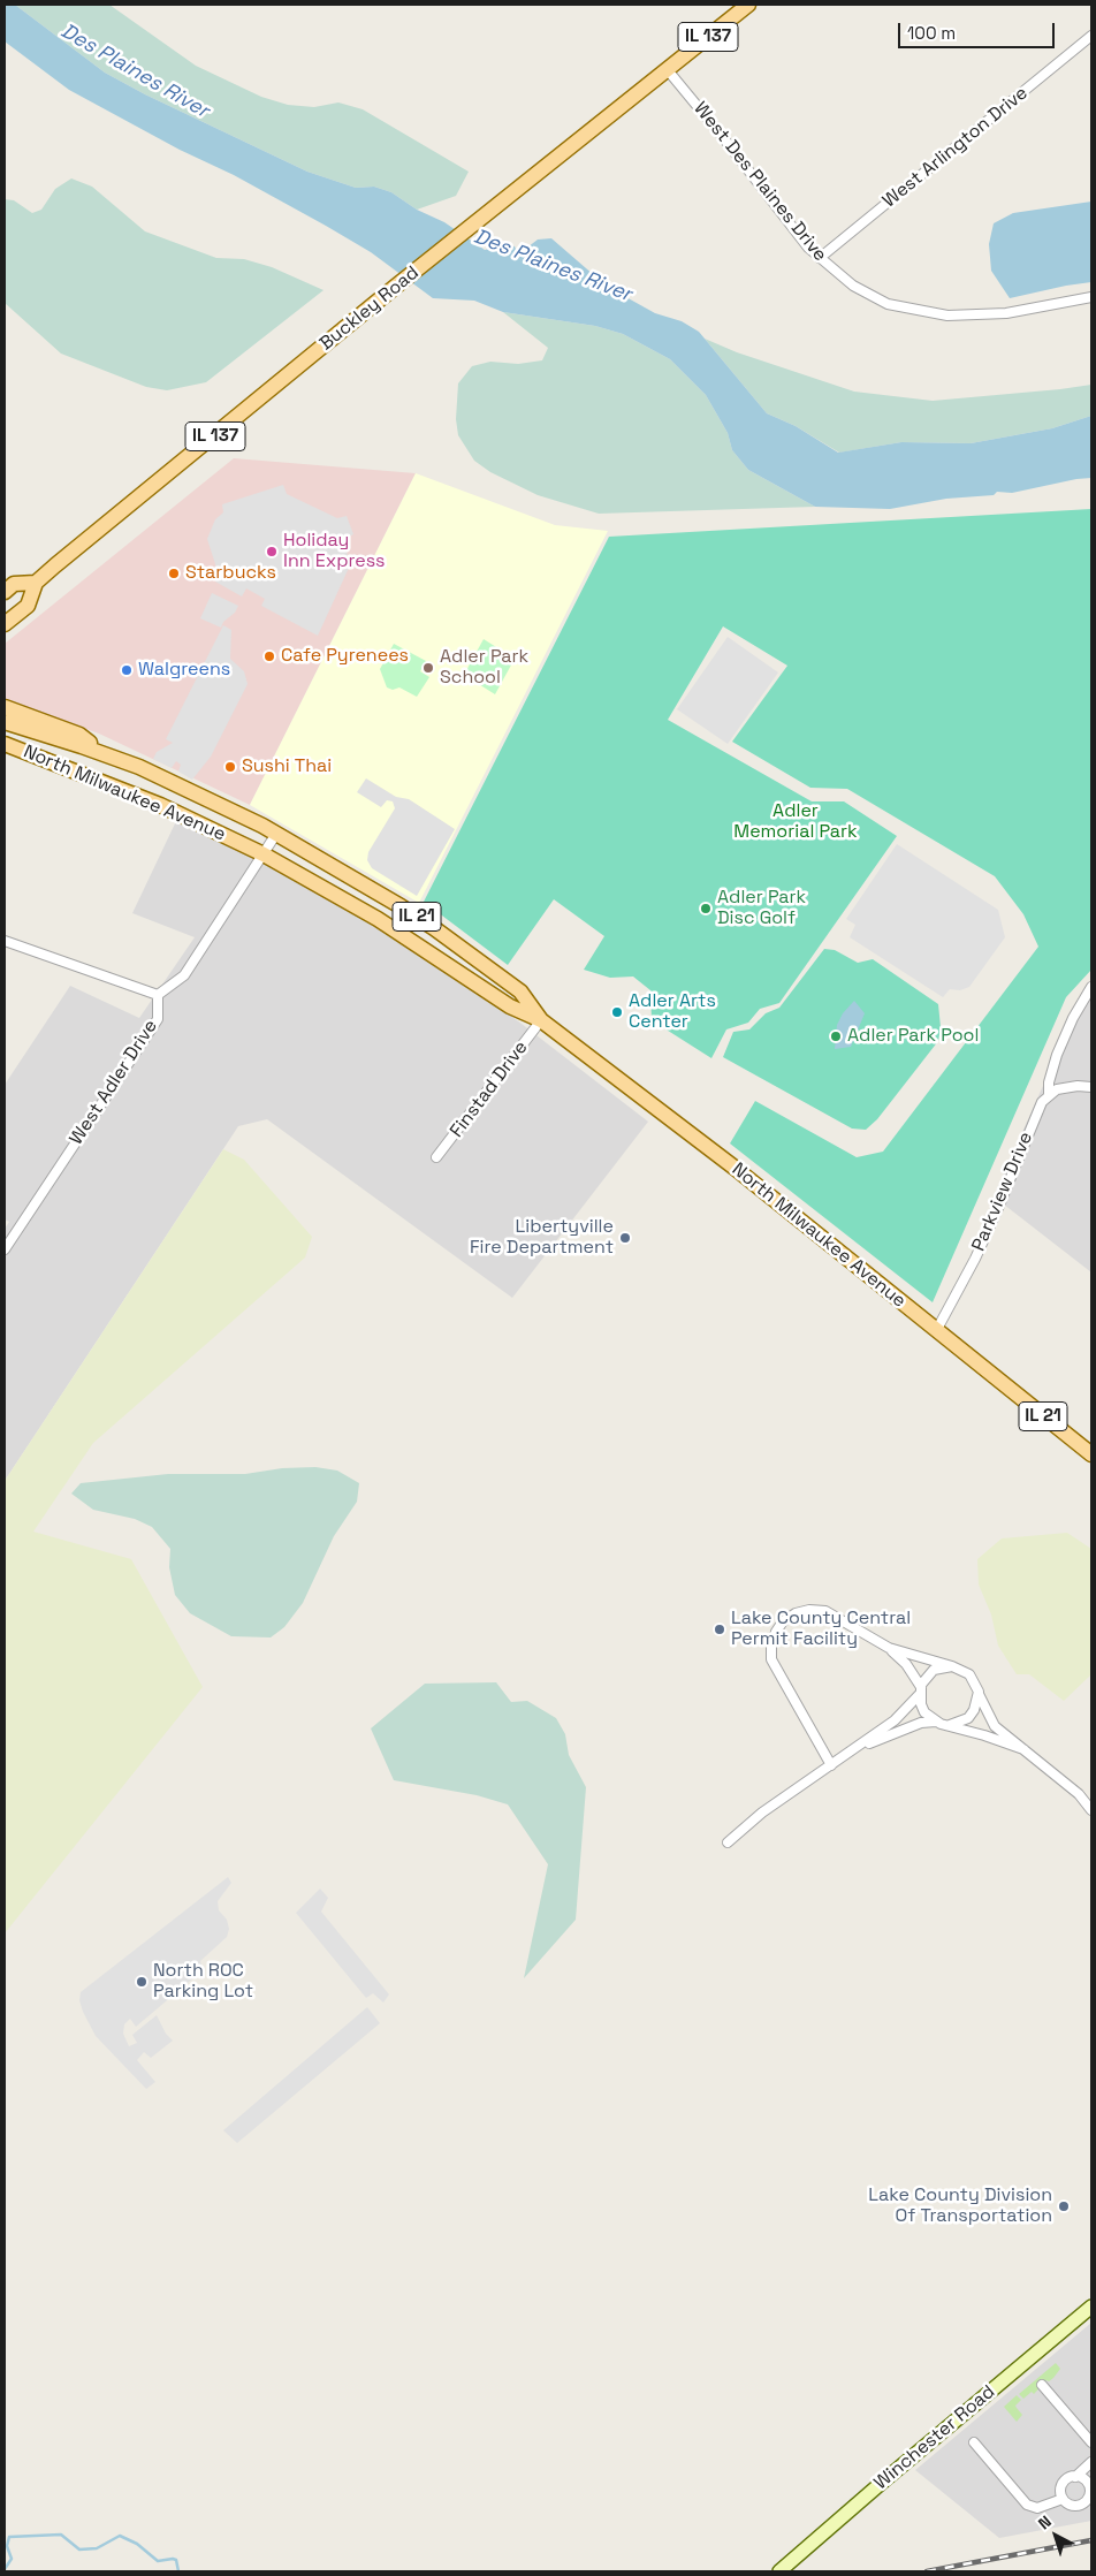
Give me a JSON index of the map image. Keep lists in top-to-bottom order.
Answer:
{
  "streets": {
    "main road": [
      "IL 137",
      "Buckley Road",
      "North Milwaukee Avenue",
      "IL 21",
      "Winchester Road"
    ],
    "street": [
      "West Arlington Drive",
      "West Des Plaines Drive",
      "West Adler Drive",
      "Finstad Drive",
      "Parkview Drive"
    ]
  },
  "crossings": [
    ["IL 137", "Buckley Road"],
    ["West Arlington Drive", "West Des Plaines Drive"],
    ["West Des Plaines Drive", "Buckley Road"],
    ["North Milwaukee Avenue", "West Adler Drive"],
    ["North Milwaukee Avenue", "Finstad Drive"],
    ["North Milwaukee Avenue", "Parkview Drive"]
  ],
  "water": ["Des Plaines River"],
  "parks": ["Adler Memorial Park"],
  "places": [
    "Holiday Inn Express",
    "Starbucks",
    "Cafe Pyrenees",
    "Adler Park School",
    "Walgreens",
    "Sushi Thai",
    "Adler Park Disc Golf",
    "Adler Arts Center",
    "Adler Park Pool",
    "Libertyville Fire Department",
    "Lake County Central Permit Facility",
    "North ROC Parking Lot",
    "Lake County Division Of Transportation"
  ],
  "scale_bar": "100 m",
  "north": "top left"
}
